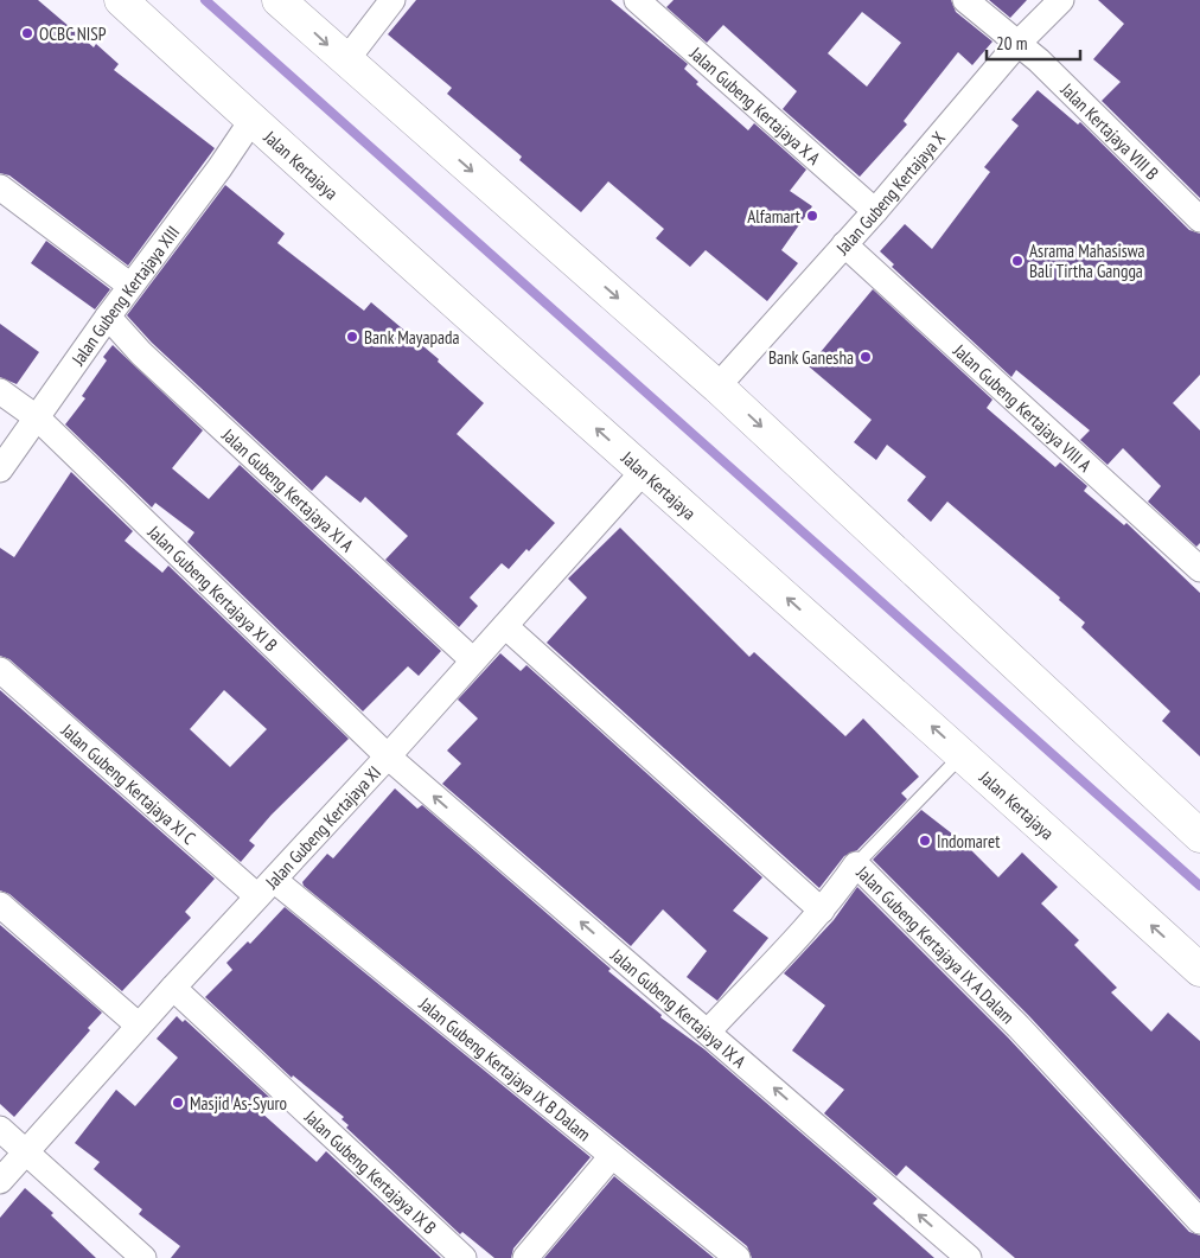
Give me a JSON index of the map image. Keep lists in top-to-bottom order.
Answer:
{
  "streets": {
    "main road": ["Jalan Kertajaya"],
    "street": [
      "Jalan Gubeng Kertajaya X A",
      "Jalan Kertajaya VIII B",
      "Jalan Gubeng Kertajaya X",
      "Jalan Gubeng Kertajaya XIII",
      "Jalan Gubeng Kertajaya VIII A",
      "Jalan Gubeng Kertajaya XI A",
      "Jalan Gubeng Kertajaya XI B",
      "Jalan Gubeng Kertajaya XI C",
      "Jalan Gubeng Kertajaya XI",
      "Jalan Gubeng Kertajaya IX A Dalam",
      "Jalan Gubeng Kertajaya IX A",
      "Jalan Gubeng Kertajaya IX B Dalam",
      "Jalan Gubeng Kertajaya IX B"
    ]
  },
  "crossings": [
    ["Jalan Gubeng Kertajaya X A", "Jalan Gubeng Kertajaya X"],
    ["Jalan Kertajaya VIII B", "Jalan Gubeng Kertajaya X"],
    ["Jalan Kertajaya", "Jalan Gubeng Kertajaya XIII"],
    ["Jalan Kertajaya", "Jalan Gubeng Kertajaya XI"],
    ["Jalan Gubeng Kertajaya X", "Jalan Gubeng Kertajaya VIII A"],
    ["Jalan Gubeng Kertajaya XIII", "Jalan Gubeng Kertajaya XI A"],
    ["Jalan Gubeng Kertajaya XIII", "Jalan Gubeng Kertajaya XI B"],
    ["Jalan Gubeng Kertajaya XI A", "Jalan Gubeng Kertajaya XI"],
    ["Jalan Gubeng Kertajaya XI B", "Jalan Gubeng Kertajaya XI"],
    ["Jalan Gubeng Kertajaya XI B", "Jalan Gubeng Kertajaya IX A"],
    ["Jalan Gubeng Kertajaya XI C", "Jalan Gubeng Kertajaya XI"],
    ["Jalan Gubeng Kertajaya XI C", "Jalan Gubeng Kertajaya IX B Dalam"],
    ["Jalan Gubeng Kertajaya XI", "Jalan Gubeng Kertajaya IX A"],
    ["Jalan Gubeng Kertajaya XI", "Jalan Gubeng Kertajaya IX B Dalam"],
    ["Jalan Gubeng Kertajaya XI", "Jalan Gubeng Kertajaya IX B"],
    ["Jalan Gubeng Kertajaya IX A Dalam", "Jalan Gubeng Kertajaya IX A"]
  ],
  "places": [
    "OCBC NISP",
    "Alfamart",
    "Asrama Mahasiswa Bali Tirtha Gangga",
    "Bank Mayapada",
    "Bank Ganesha",
    "Indomaret",
    "Masjid As-Syuro"
  ],
  "scale_bar": "20 m"
}
